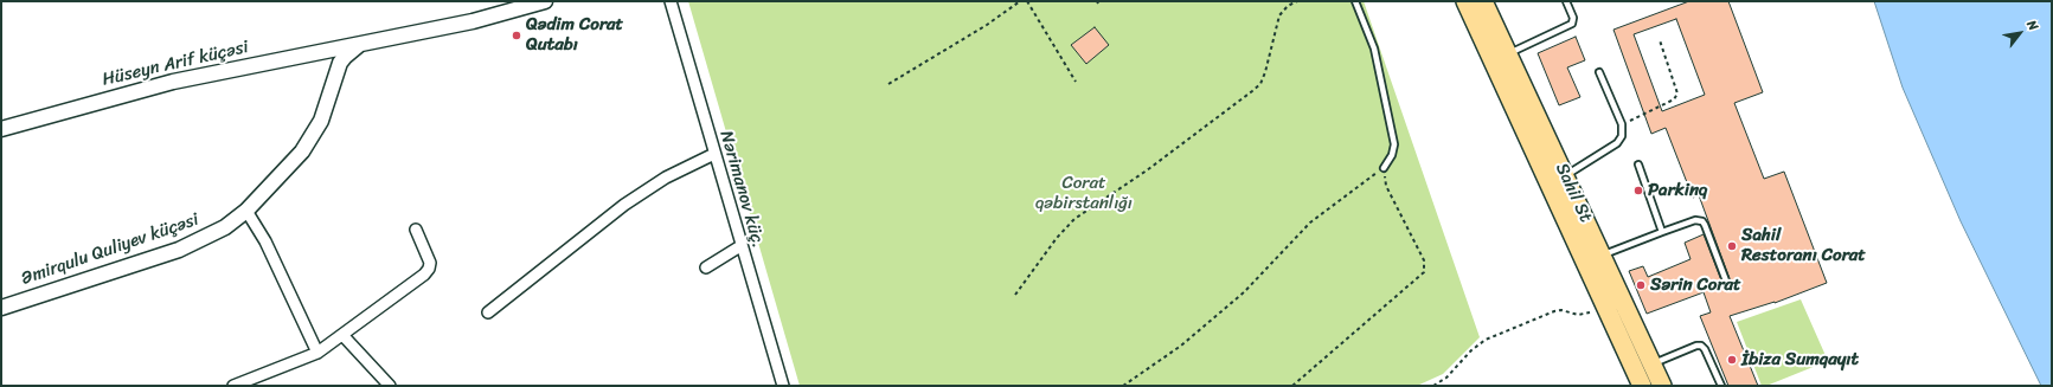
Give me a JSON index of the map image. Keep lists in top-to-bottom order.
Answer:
{
  "streets": {
    "main road": ["Sahil St"],
    "street": ["Hüseyn Arif küçəsi", "Nərimanov küç.", "Əmirqulu Quliyev küçəsi"]
  },
  "crossings": [
    ["Hüseyn Arif küçəsi", "Əmirqulu Quliyev küçəsi"]
  ],
  "parks": ["Corat qəbirstanlığı"],
  "places": [
    "Qədim Corat Qutabı",
    "Parkinq",
    "Sahil Restoranı Corat",
    "Sərin Corat",
    "İbiza Sumqayıt"
  ],
  "north": "top right"
}
